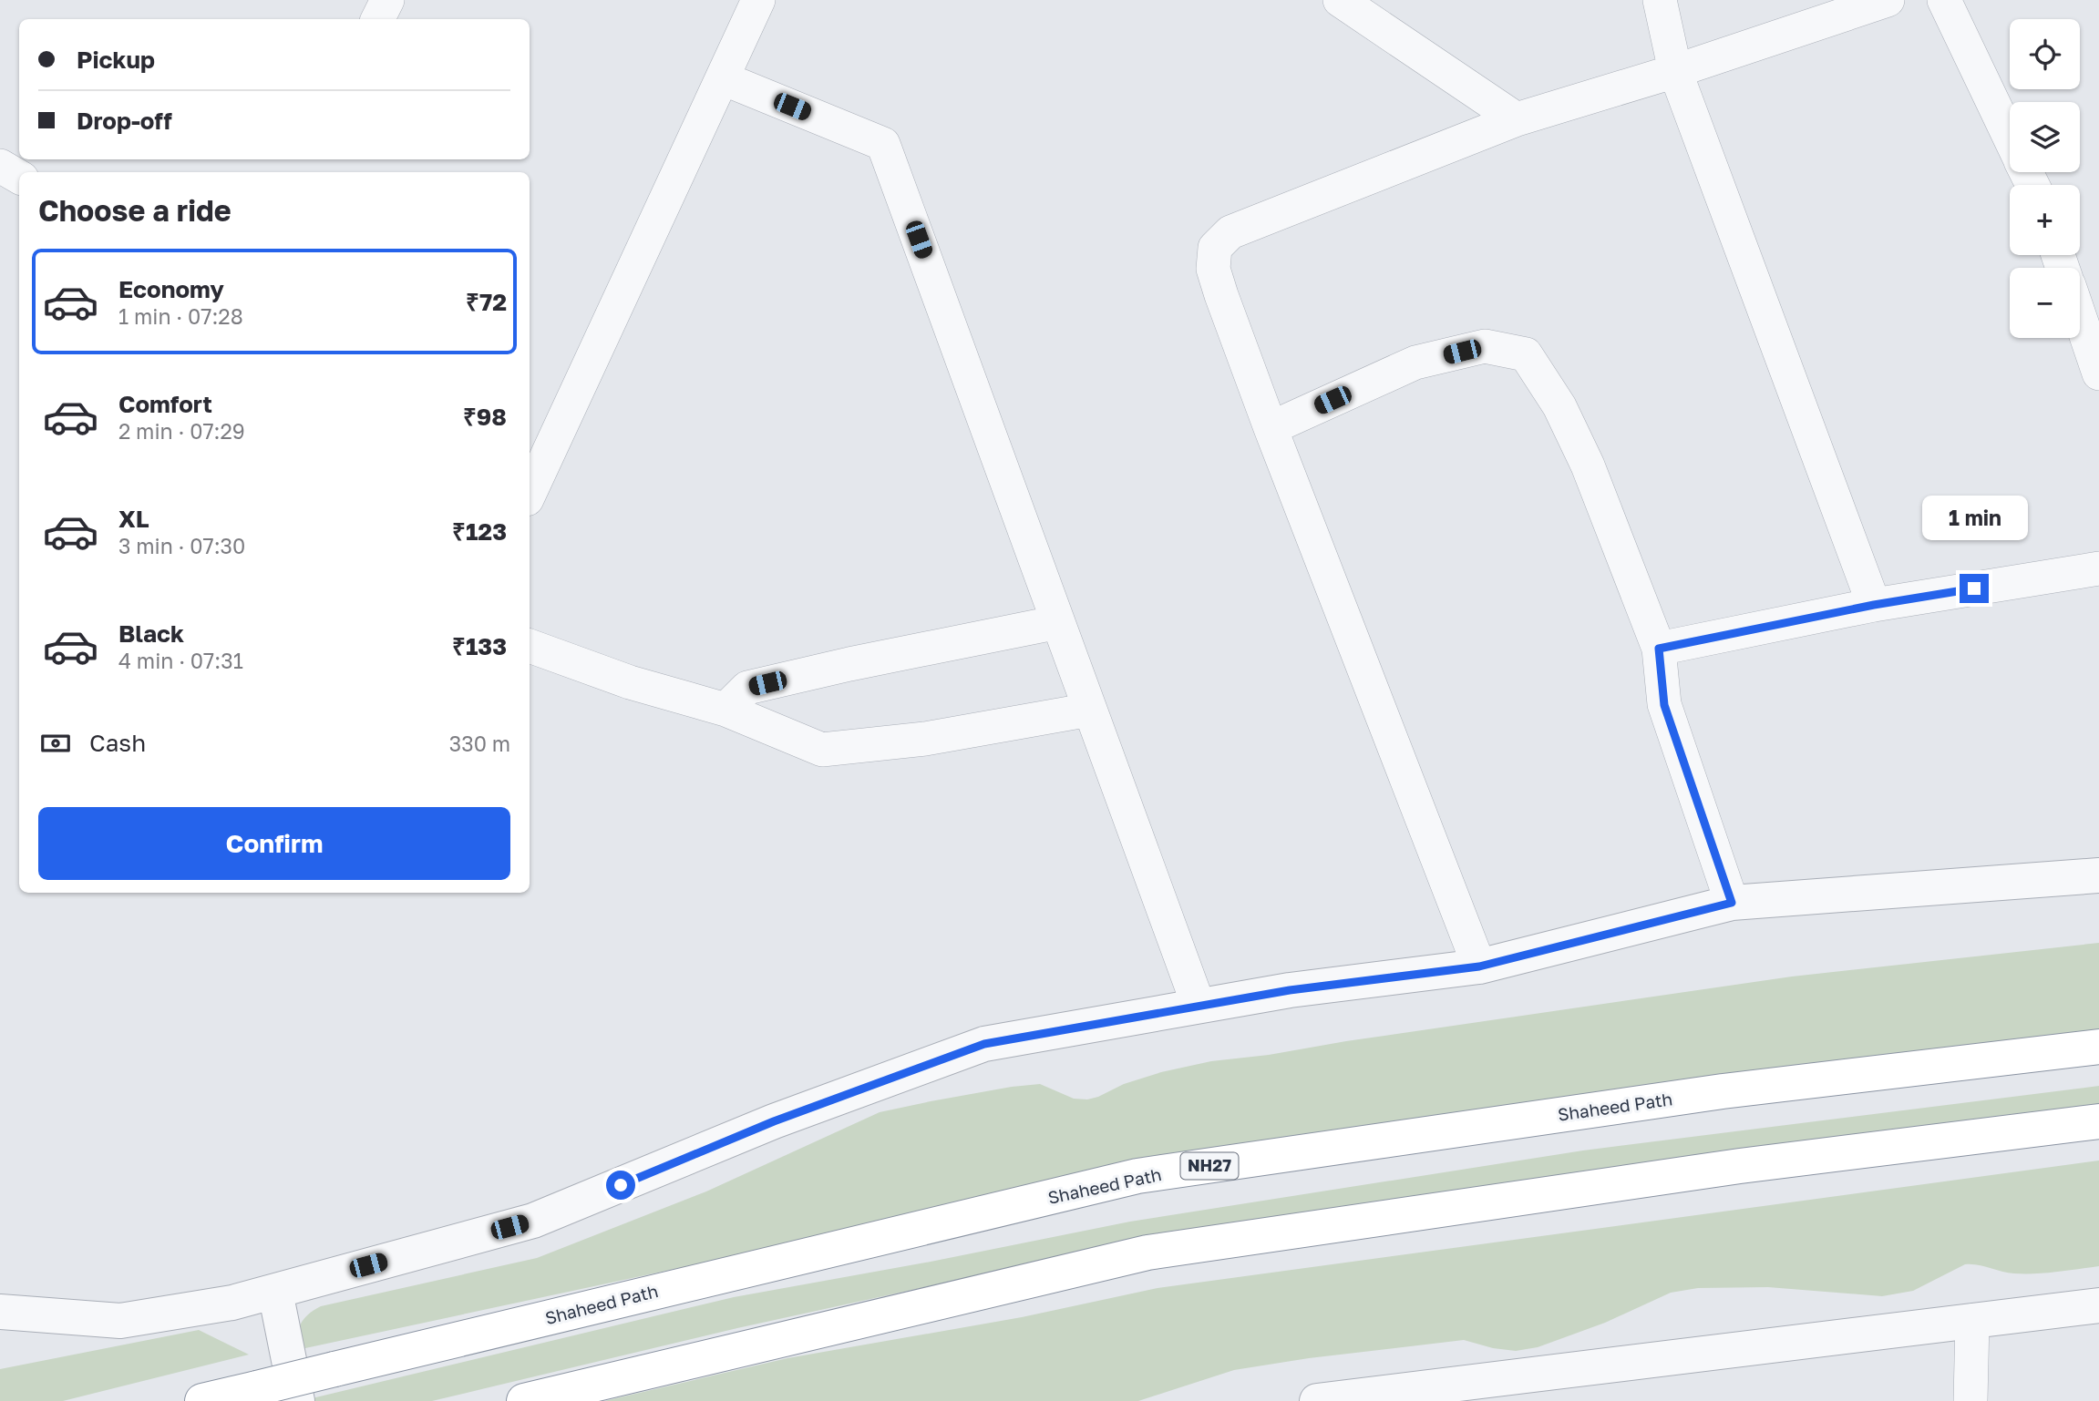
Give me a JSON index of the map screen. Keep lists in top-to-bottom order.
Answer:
{
  "streets": {
    "highway": ["Shaheed Path", "NH27"]
  },
  "page": {
    "map_buttons": ["+", "−"],
    "banner": ["Pickup", "Drop-off"],
    "heading": "Choose a ride",
    "list": [
      {
        "name": "Economy",
        "note": "1 min · 07:28",
        "value": "₹72"
      },
      {
        "name": "Comfort",
        "note": "2 min · 07:29",
        "value": "₹98"
      },
      {
        "name": "XL",
        "note": "3 min · 07:30",
        "value": "₹123"
      },
      {
        "name": "Black",
        "note": "4 min · 07:31",
        "value": "₹133"
      }
    ],
    "bubble": "1 min",
    "pay": ["Cash", "330 m"],
    "buttons": "Confirm"
  }
}
